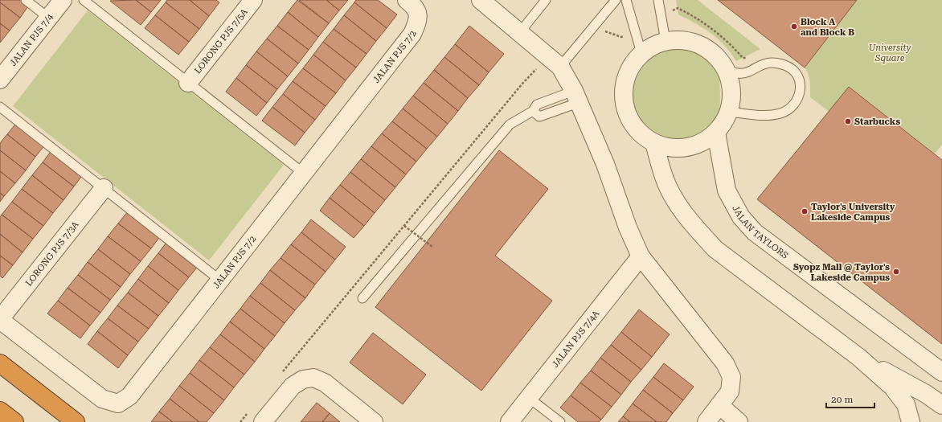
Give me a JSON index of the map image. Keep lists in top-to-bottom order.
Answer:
{
  "streets": {
    "street": [
      "JALAN PJS 7/4",
      "LORONG PJS 7/5A",
      "JALAN PJS 7/2",
      "JALAN TAYLORS",
      "LORONG PJS 7/3A",
      "JALAN PJS 7/4A"
    ]
  },
  "crossings": [
    ["JALAN PJS 7/2", "LORONG PJS 7/3A"]
  ],
  "parks": ["University Square"],
  "places": [
    "Block A and Block B",
    "Starbucks",
    "Taylor's University Lakeside Campus",
    "Syopz Mall @ Taylor's Lakeside Campus"
  ],
  "scale_bar": "20 m"
}
